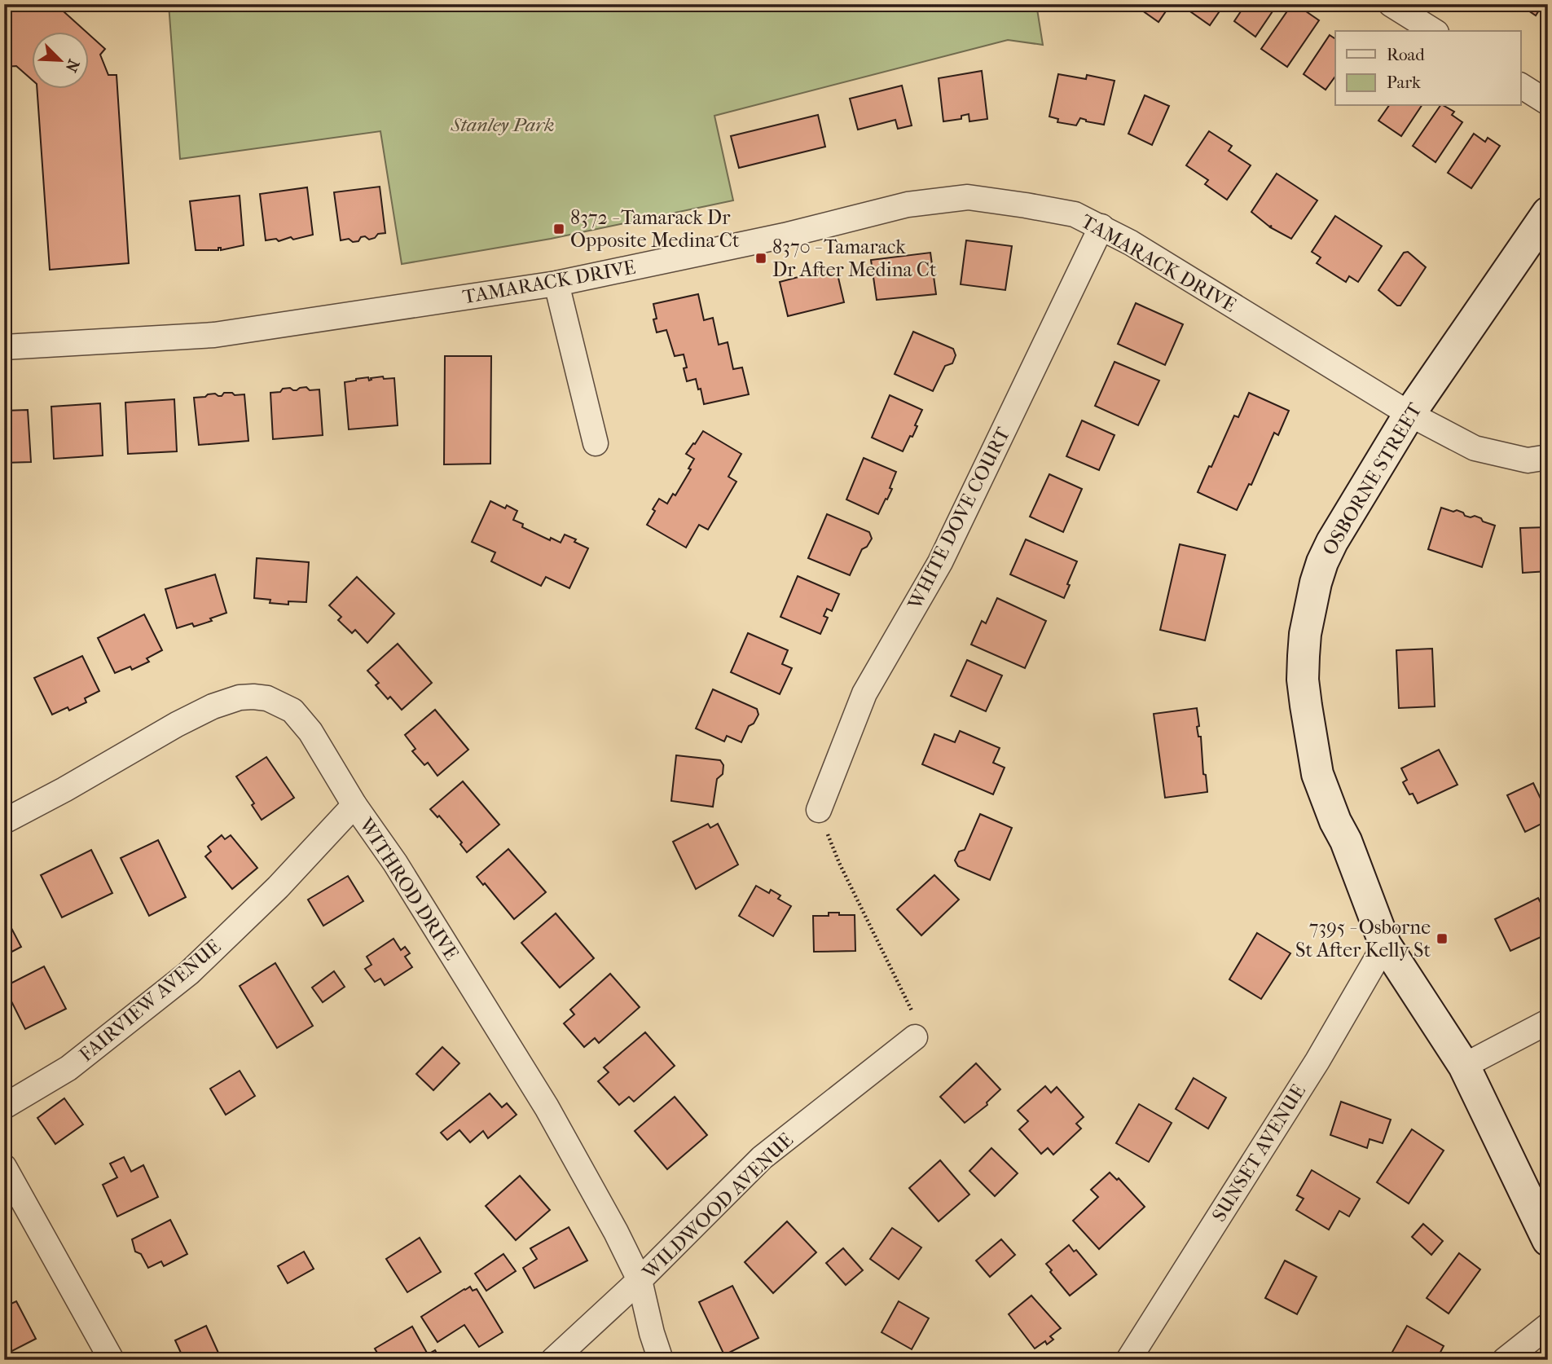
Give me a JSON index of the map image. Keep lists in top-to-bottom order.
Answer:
{
  "streets": {
    "street": [
      "TAMARACK DRIVE",
      "OSBORNE STREET",
      "WHITE DOVE COURT",
      "WITHROD DRIVE",
      "FAIRVIEW AVENUE",
      "SUNSET AVENUE",
      "WILDWOOD AVENUE"
    ]
  },
  "crossings": [
    ["TAMARACK DRIVE", "OSBORNE STREET"],
    ["TAMARACK DRIVE", "WHITE DOVE COURT"],
    ["OSBORNE STREET", "SUNSET AVENUE"],
    ["WITHROD DRIVE", "FAIRVIEW AVENUE"],
    ["WITHROD DRIVE", "WILDWOOD AVENUE"]
  ],
  "parks": ["Stanley Park"],
  "places": {
    "transit": ["8372 - Tamarack Dr Opposite Medina Ct", "8370 - Tamarack Dr After Medina Ct", "7395 - Osborne St After Kelly St"]
  },
  "legend": ["Road", "Park"],
  "north": "bottom right"
}
